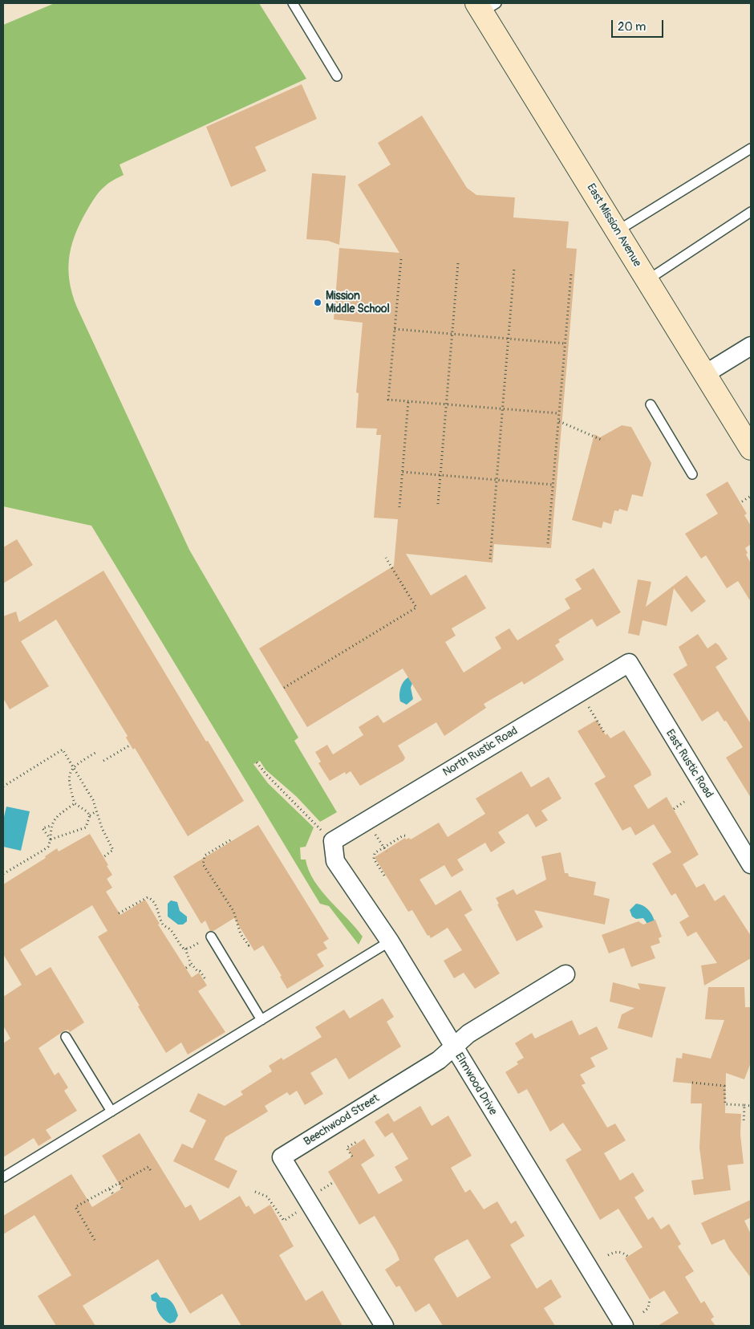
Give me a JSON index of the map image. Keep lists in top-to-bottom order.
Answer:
{
  "streets": {
    "main road": ["East Mission Avenue"],
    "street": [
      "North Rustic Road",
      "East Rustic Road",
      "Elmwood Drive",
      "Beechwood Street"
    ]
  },
  "crossings": [
    ["North Rustic Road", "East Rustic Road"],
    ["North Rustic Road", "Elmwood Drive"],
    ["Elmwood Drive", "Beechwood Street"]
  ],
  "places": ["Mission Middle School"],
  "scale_bar": "20 m"
}
